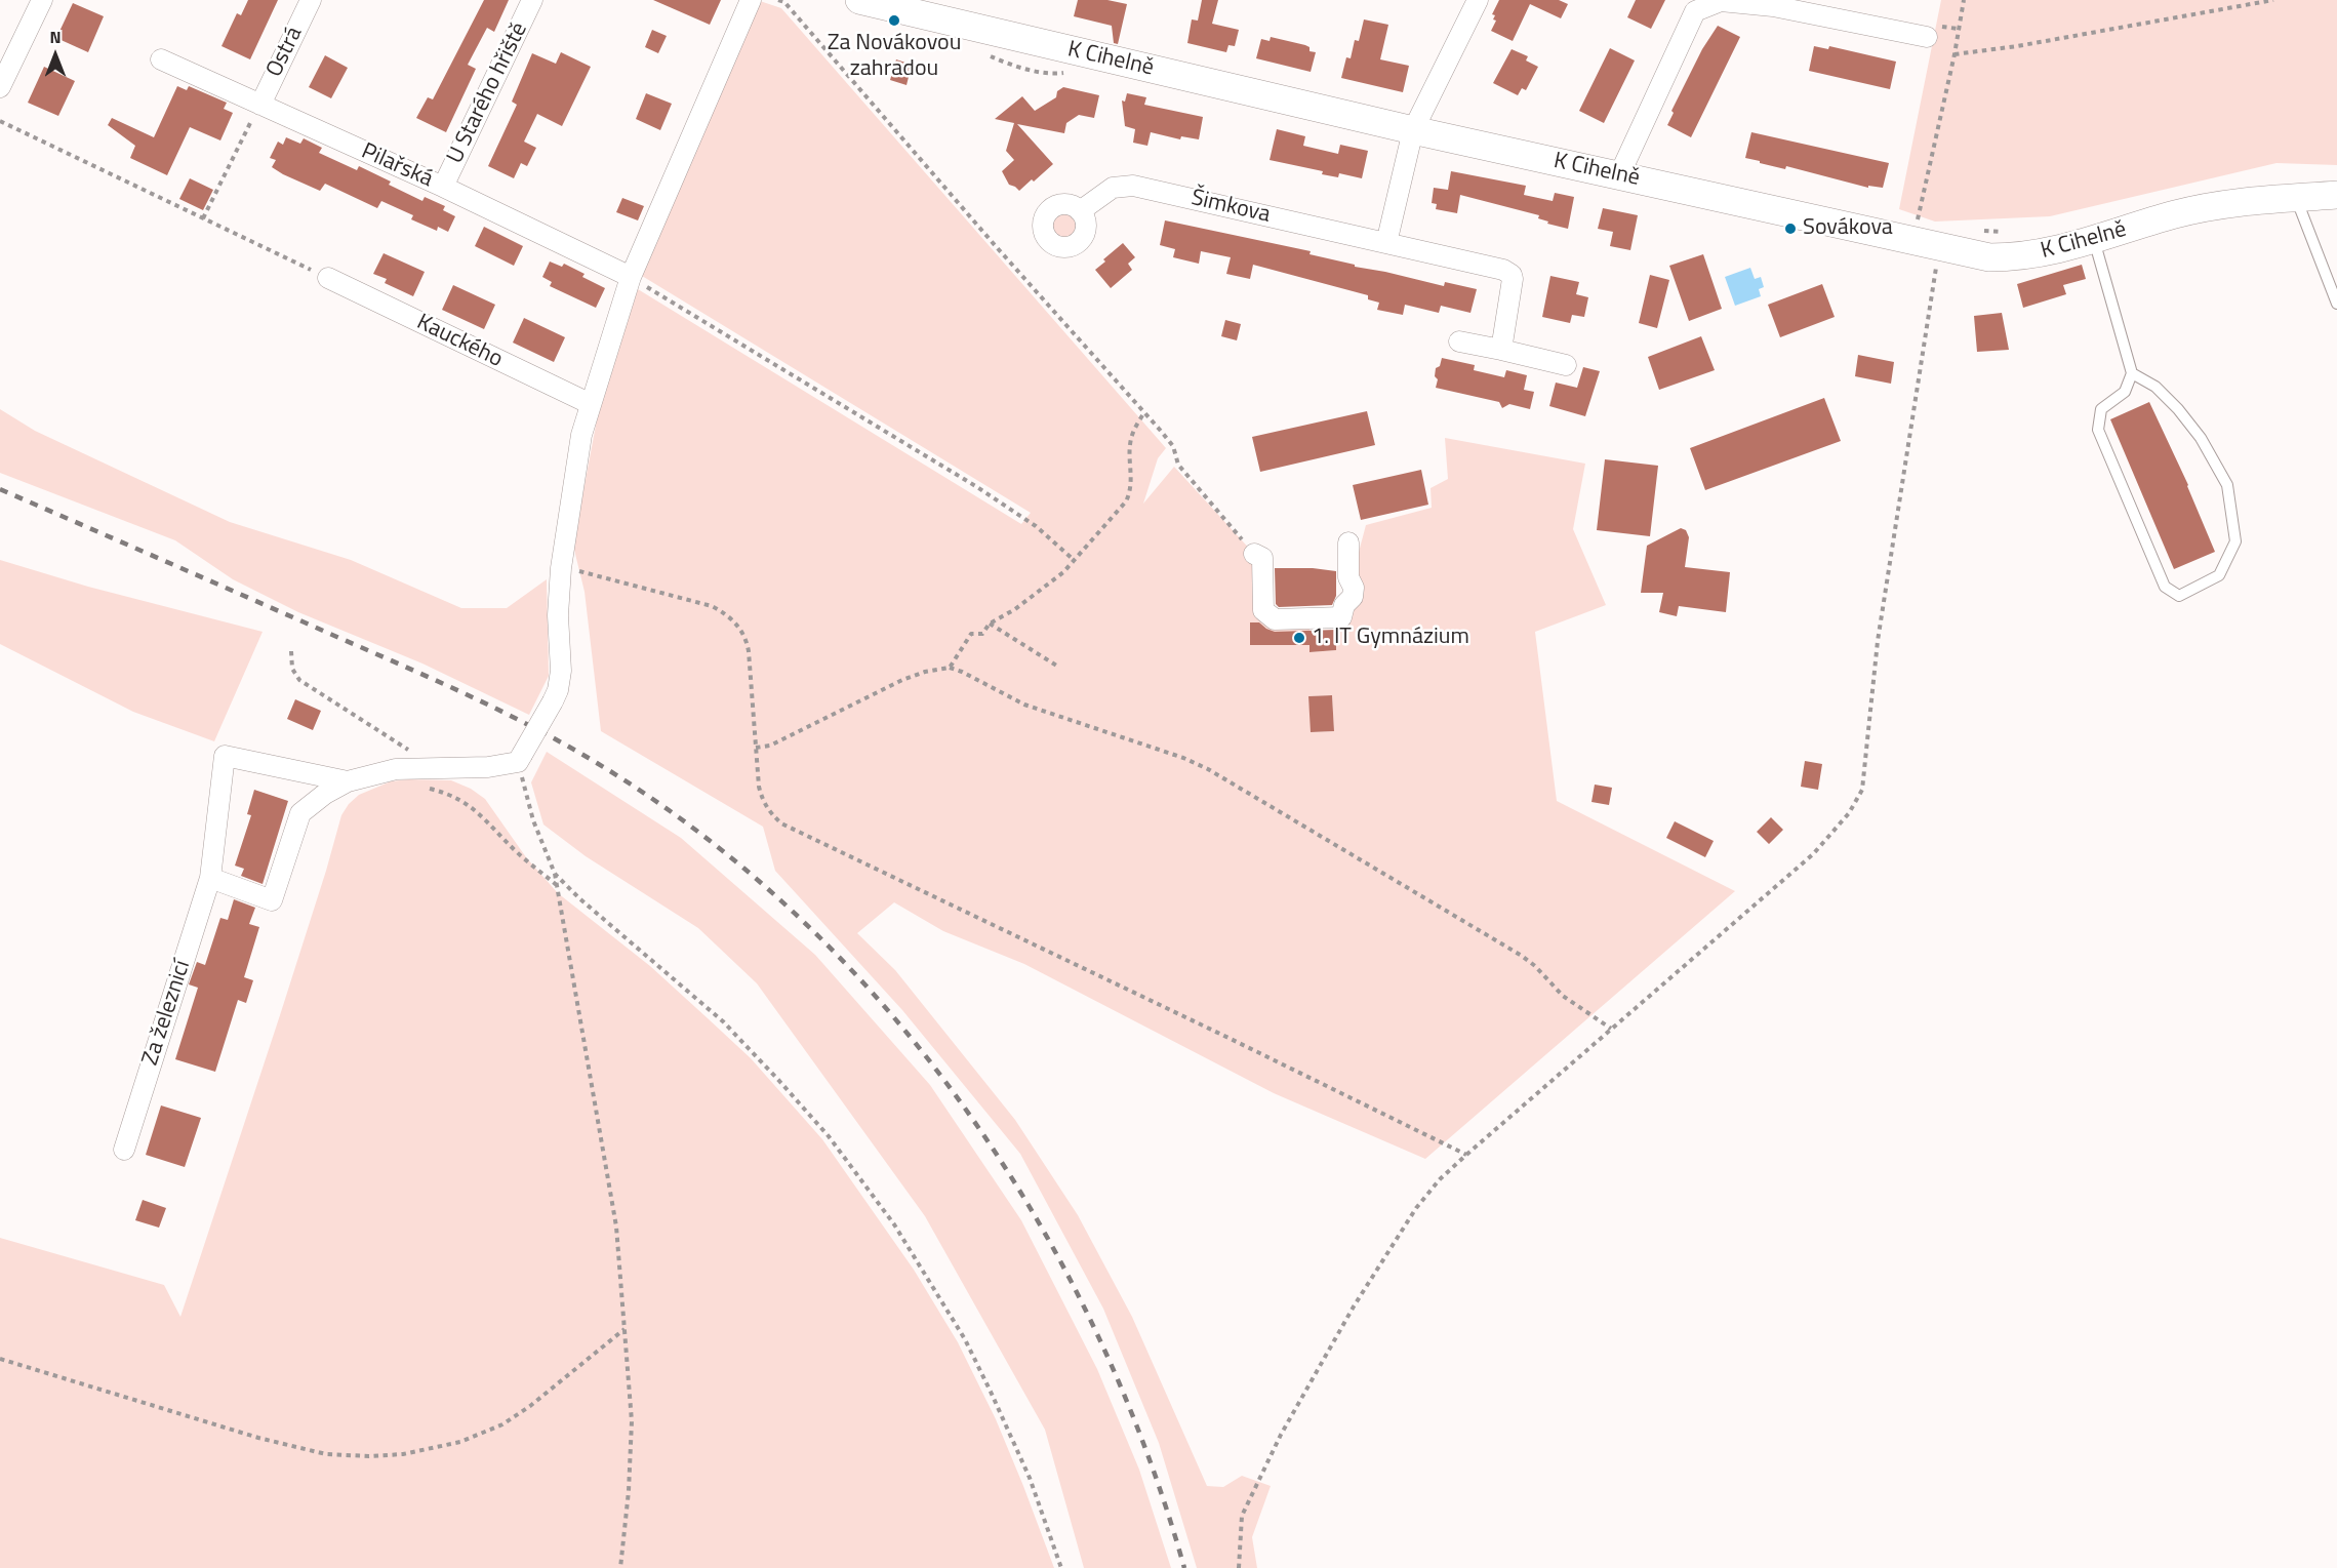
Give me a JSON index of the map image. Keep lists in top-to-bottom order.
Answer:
{
  "streets": {
    "street": [
      "Ostrá",
      "K Cihelně",
      "U Starého hřiště",
      "Pilařská",
      "Šimkova",
      "Kauckého",
      "Za železnicí"
    ]
  },
  "crossings": [
    ["Ostrá", "Pilařská"],
    ["U Starého hřiště", "Pilařská"]
  ],
  "places": ["Za Novákovou zahradou", "Sovákova", "1. IT Gymnázium"],
  "north": "top"
}
